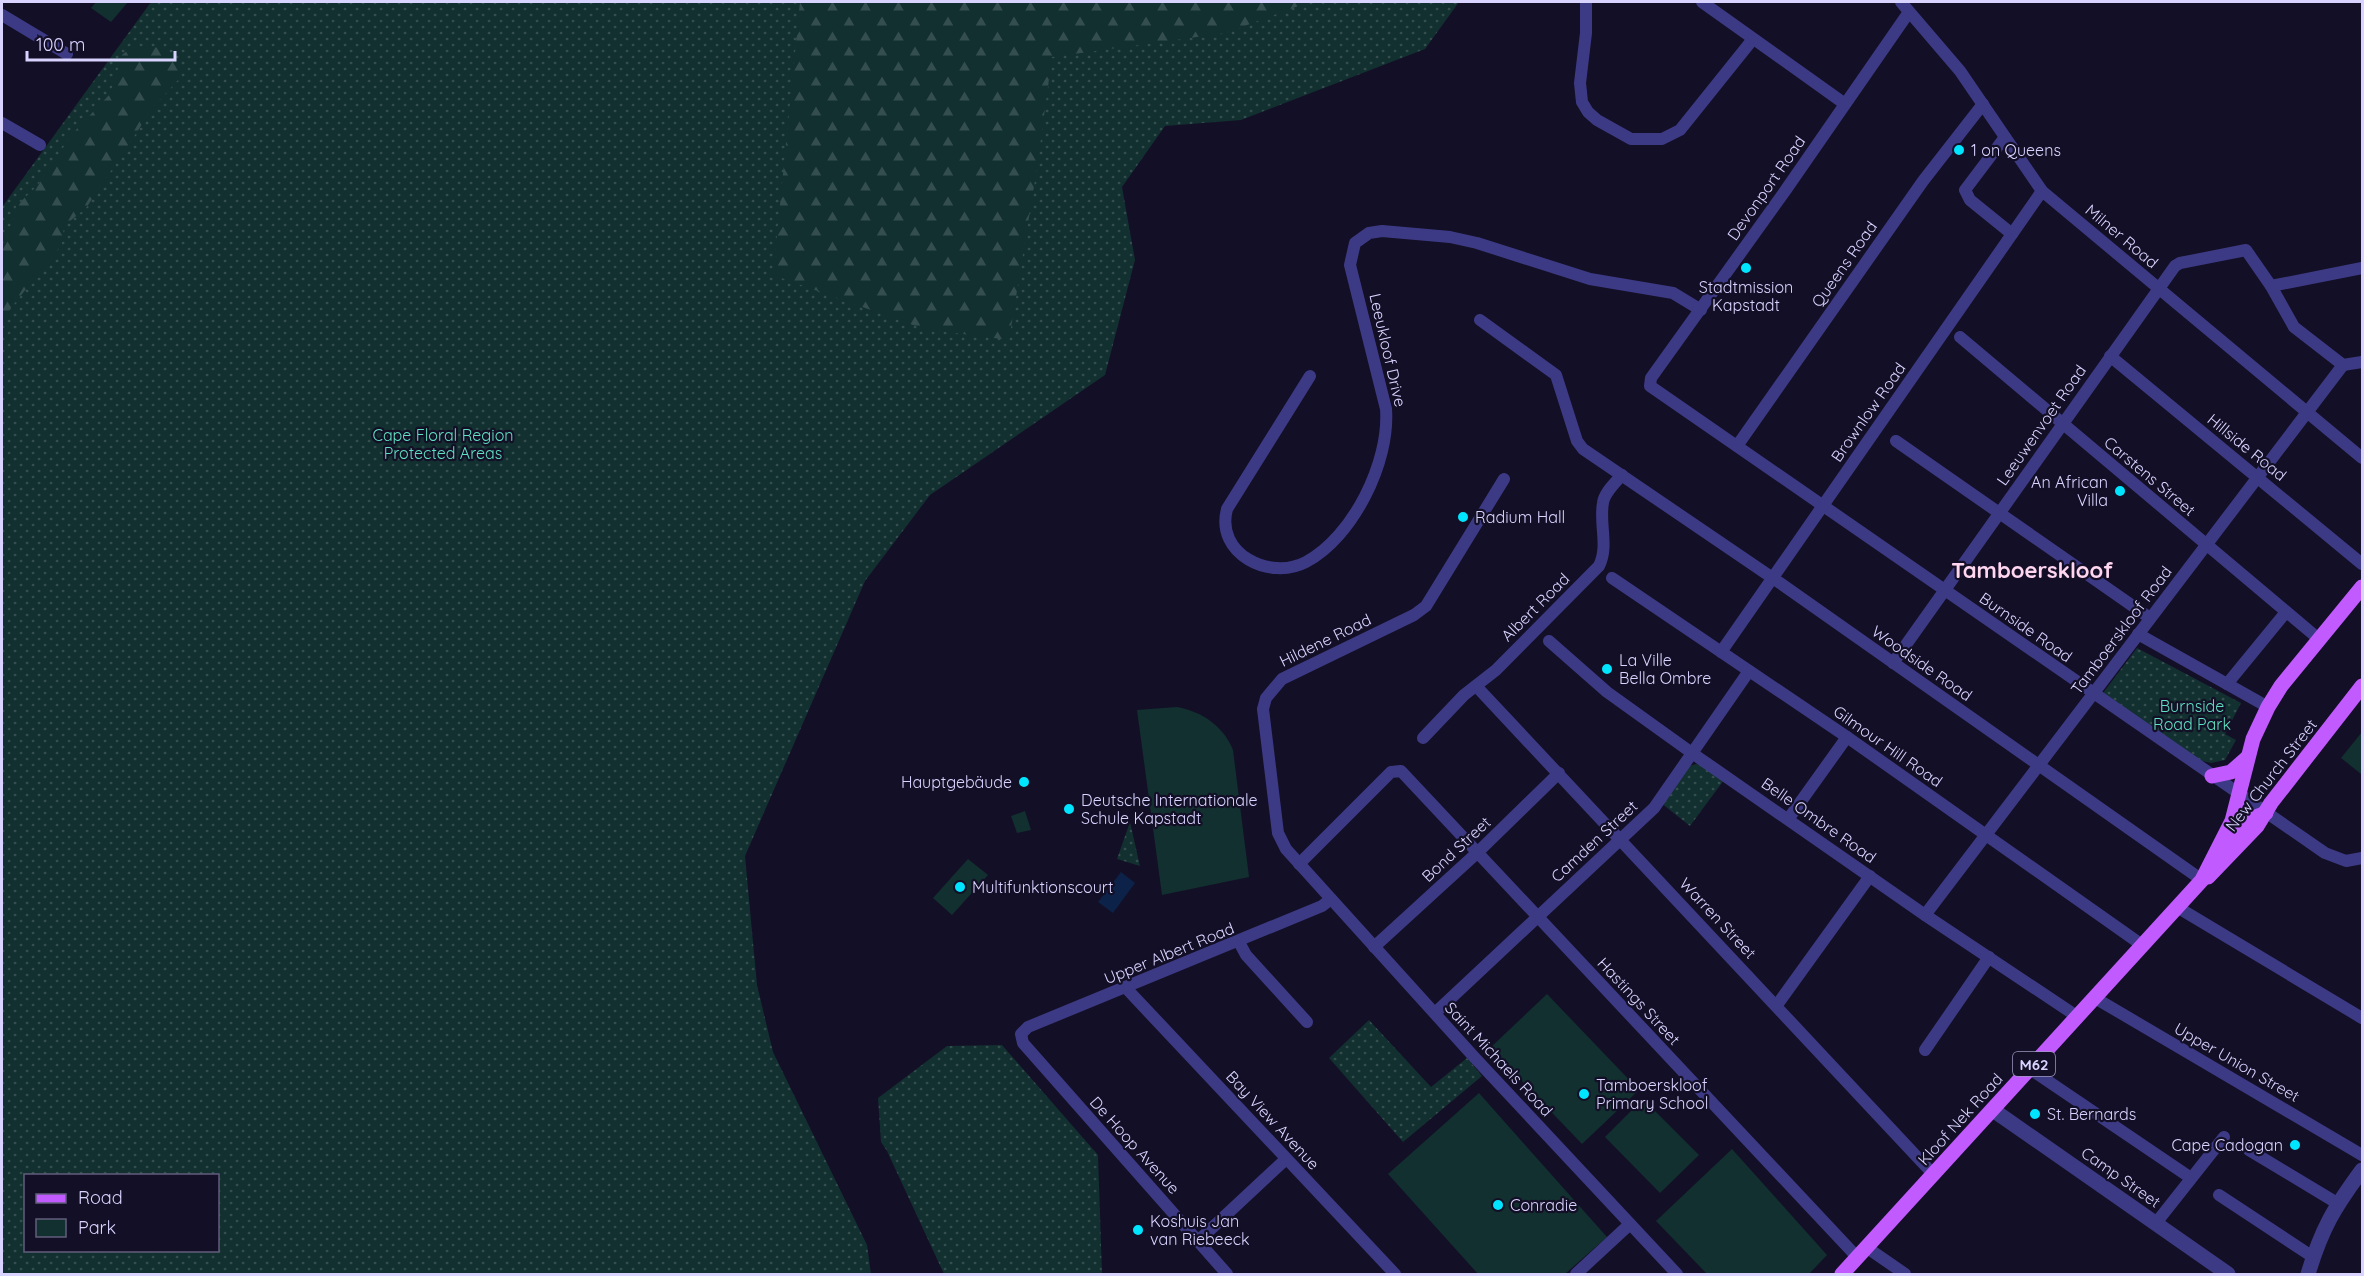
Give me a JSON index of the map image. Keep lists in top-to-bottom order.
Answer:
{
  "streets": {
    "main road": ["New Church Street", "M62", "Kloof Nek Road"],
    "street": [
      "Devonport Road",
      "Milner Road",
      "Queens Road",
      "Leeukloof Drive",
      "Brownlow Road",
      "Leeuwenvoet Road",
      "Hillside Road",
      "Carstens Street",
      "Albert Road",
      "Burnside Road",
      "Tamboerskloof Road",
      "Hildene Road",
      "Woodside Road",
      "Gilmour Hill Road",
      "Belle Ombre Road",
      "Camden Street",
      "Bond Street",
      "Warren Street",
      "Upper Albert Road",
      "Hastings Street",
      "Saint Michaels Road",
      "Upper Union Street",
      "Bay View Avenue",
      "De Hoop Avenue",
      "Camp Street"
    ]
  },
  "crossings": [
    ["Devonport Road", "Milner Road"],
    ["Devonport Road", "Leeukloof Drive"],
    ["Devonport Road", "Burnside Road"],
    ["Milner Road", "Queens Road"],
    ["Milner Road", "Brownlow Road"],
    ["Milner Road", "Leeuwenvoet Road"],
    ["Milner Road", "Tamboerskloof Road"],
    ["Queens Road", "Burnside Road"],
    ["Brownlow Road", "Burnside Road"],
    ["Brownlow Road", "Woodside Road"],
    ["Brownlow Road", "Gilmour Hill Road"],
    ["Leeuwenvoet Road", "Hillside Road"],
    ["Leeuwenvoet Road", "Carstens Street"],
    ["Leeuwenvoet Road", "Burnside Road"],
    ["Leeuwenvoet Road", "Woodside Road"],
    ["Hillside Road", "Tamboerskloof Road"],
    ["Carstens Street", "Tamboerskloof Road"],
    ["Carstens Street", "M62"],
    ["Albert Road", "Woodside Road"],
    ["Albert Road", "Warren Street"],
    ["Burnside Road", "Tamboerskloof Road"],
    ["Burnside Road", "M62"],
    ["Tamboerskloof Road", "Woodside Road"],
    ["Tamboerskloof Road", "Gilmour Hill Road"],
    ["Tamboerskloof Road", "Belle Ombre Road"],
    ["Hildene Road", "Hastings Street"],
    ["Hildene Road", "Saint Michaels Road"],
    ["Woodside Road", "New Church Street"],
    ["Woodside Road", "M62"],
    ["Woodside Road", "Kloof Nek Road"],
    ["Gilmour Hill Road", "Camden Street"],
    ["Gilmour Hill Road", "Kloof Nek Road"],
    ["New Church Street", "M62"],
    ["New Church Street", "Kloof Nek Road"],
    ["Belle Ombre Road", "Camden Street"],
    ["Belle Ombre Road", "Kloof Nek Road"],
    ["Camden Street", "Warren Street"],
    ["Camden Street", "Hastings Street"],
    ["Camden Street", "Saint Michaels Road"],
    ["Bond Street", "Warren Street"],
    ["Bond Street", "Hastings Street"],
    ["Bond Street", "Saint Michaels Road"],
    ["Warren Street", "Kloof Nek Road"],
    ["Upper Albert Road", "Saint Michaels Road"],
    ["Upper Albert Road", "Bay View Avenue"],
    ["Upper Albert Road", "De Hoop Avenue"],
    ["Hastings Street", "Saint Michaels Road"],
    ["Hastings Street", "Kloof Nek Road"],
    ["Upper Union Street", "Kloof Nek Road"],
    ["M62", "Kloof Nek Road"],
    ["Kloof Nek Road", "Camp Street"]
  ],
  "districts": ["Tamboerskloof"],
  "parks": ["Cape Floral Region Protected Areas", "Burnside Road Park"],
  "places": [
    "1 on Queens",
    "Stadtmission Kapstadt",
    "An African Villa",
    "Radium Hall",
    "La Ville Bella Ombre",
    "Hauptgebäude",
    "Deutsche Internationale Schule Kapstadt",
    "Multifunktionscourt",
    "Tamboerskloof Primary School",
    "St. Bernards",
    "Cape Cadogan",
    "Conradie",
    "Koshuis Jan van Riebeeck"
  ],
  "legend": ["Road", "Park"],
  "scale_bar": "100 m"
}
